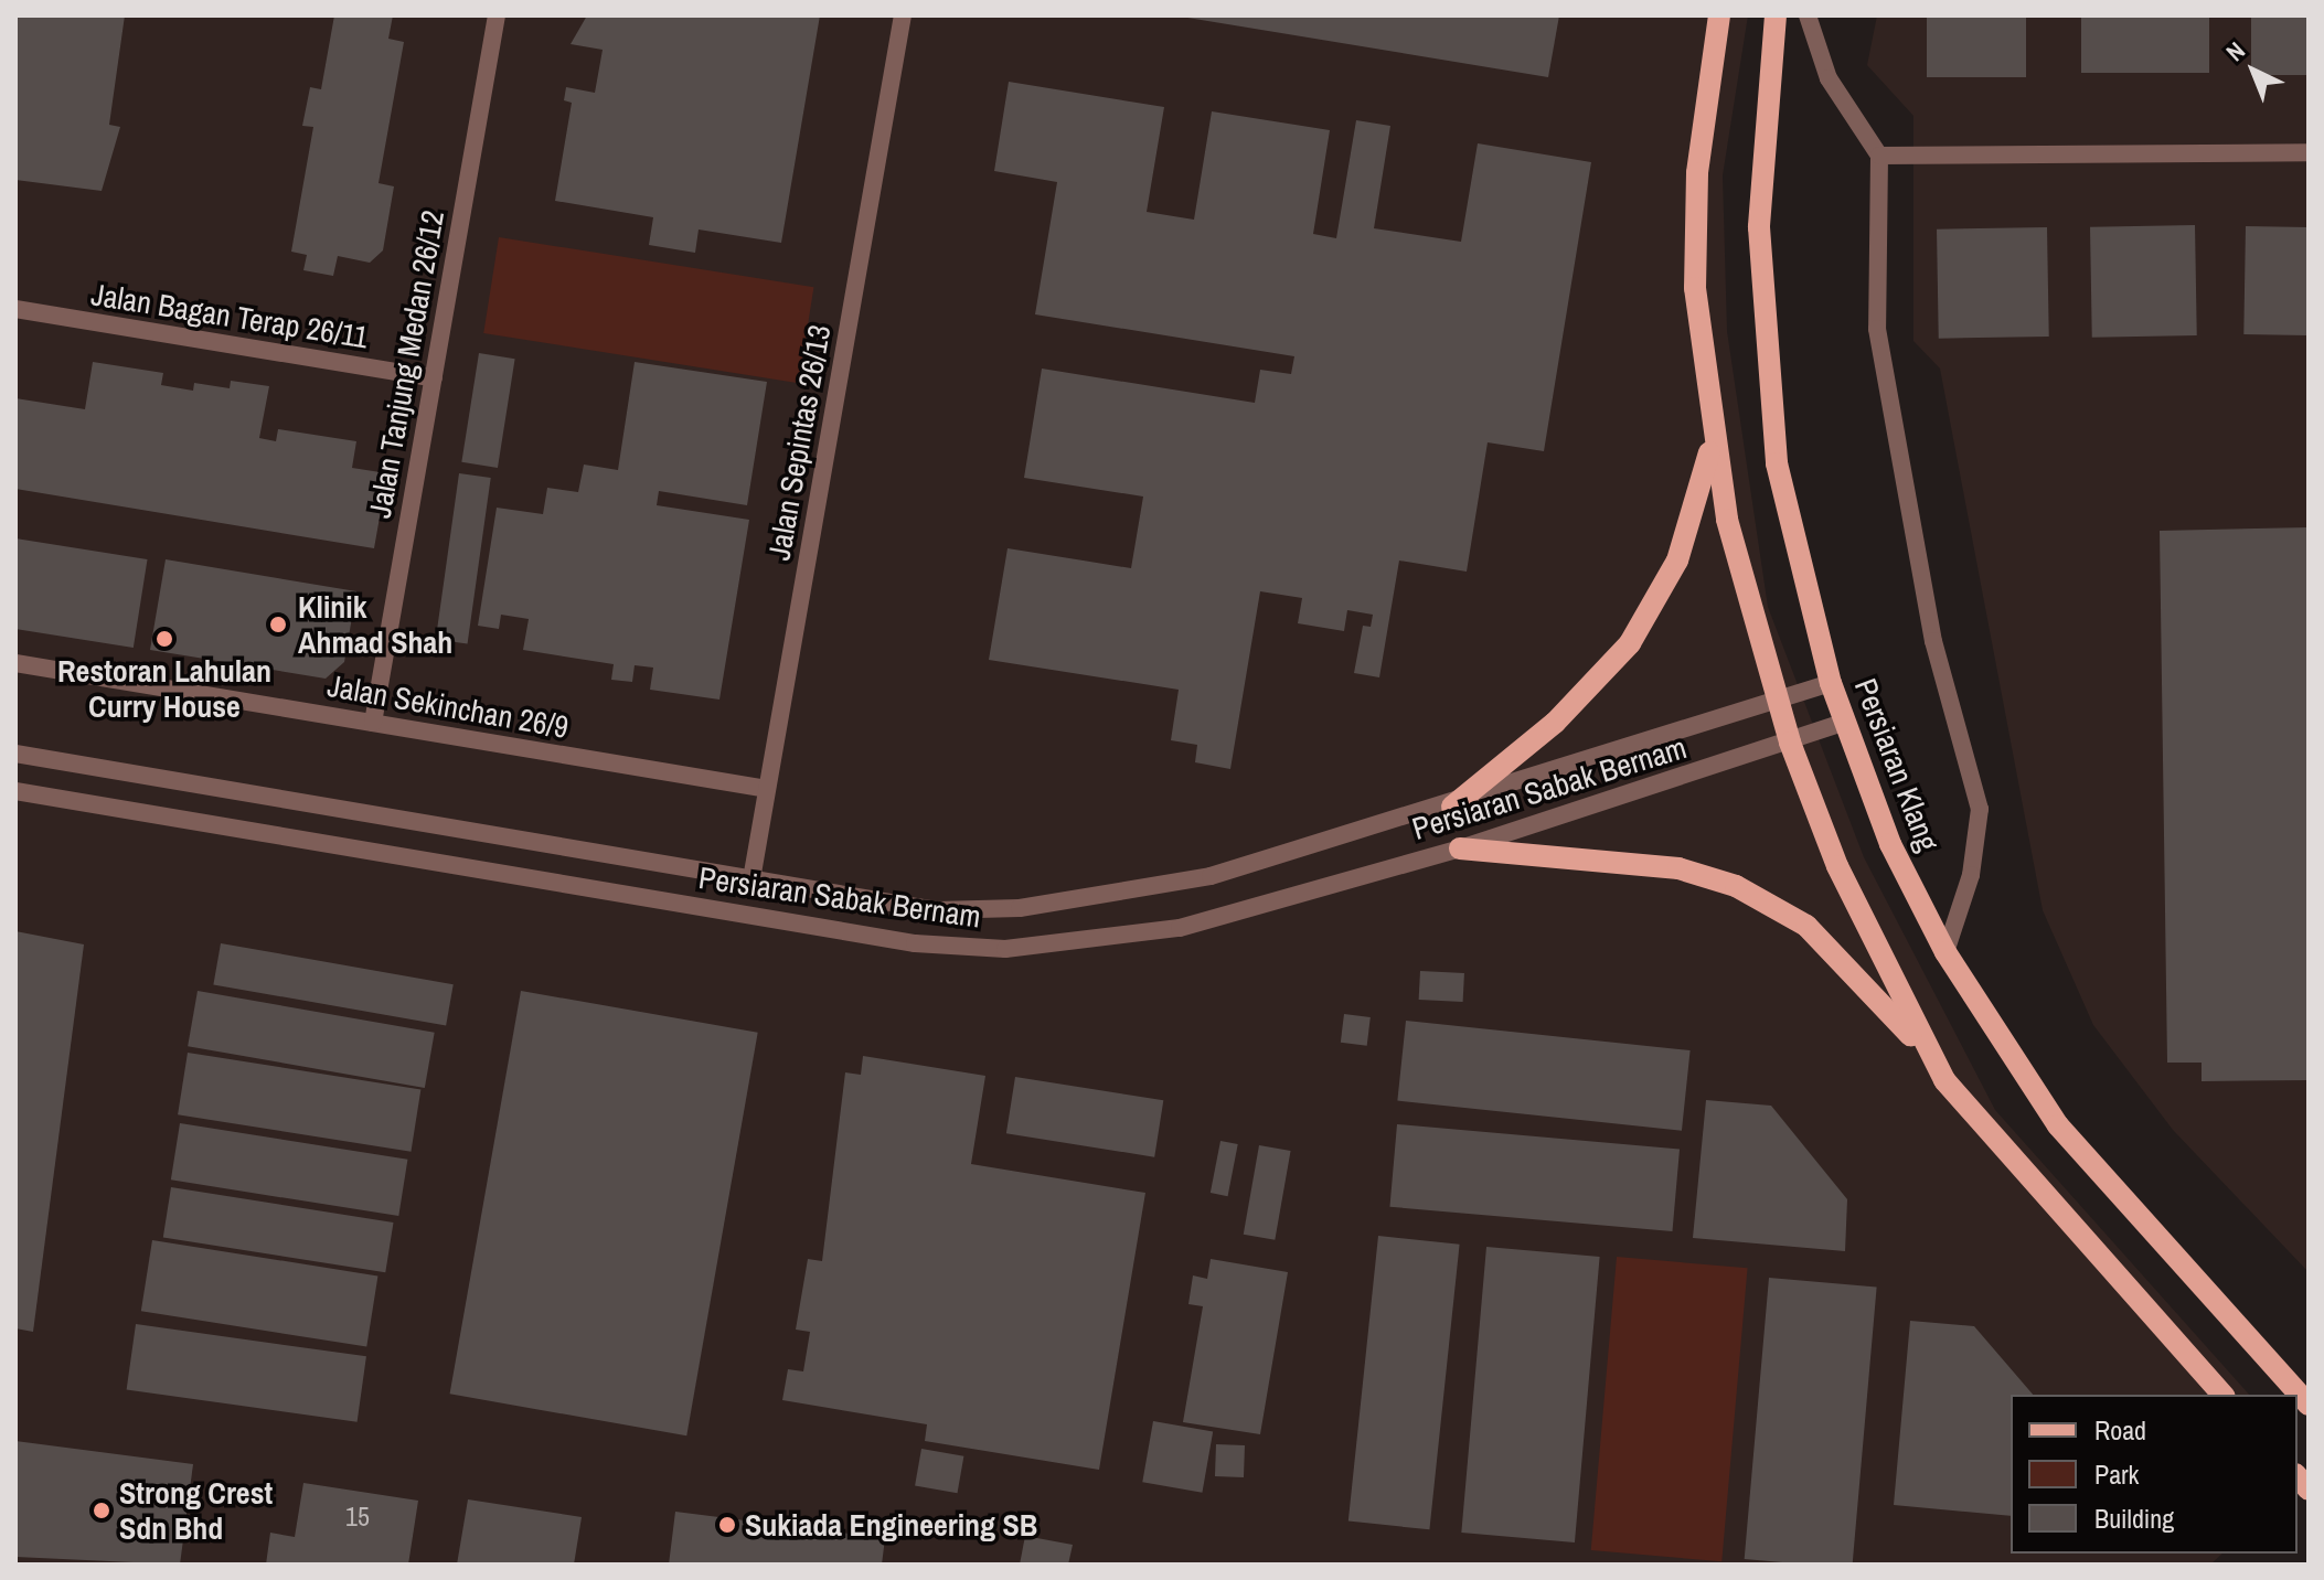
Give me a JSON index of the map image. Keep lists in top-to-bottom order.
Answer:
{
  "streets": {
    "main road": ["Persiaran Klang"],
    "street": [
      "Jalan Bagan Terap 26/11",
      "Jalan Tanjung Medan 26/12",
      "Jalan Sepintas 26/13",
      "Jalan Sekinchan 26/9",
      "Persiaran Sabak Bernam"
    ]
  },
  "crossings": [
    ["Jalan Bagan Terap 26/11", "Jalan Tanjung Medan 26/12"],
    ["Jalan Tanjung Medan 26/12", "Jalan Sekinchan 26/9"],
    ["Jalan Sepintas 26/13", "Jalan Sekinchan 26/9"],
    ["Jalan Sepintas 26/13", "Persiaran Sabak Bernam"],
    ["Persiaran Klang", "Persiaran Sabak Bernam"]
  ],
  "places": [
    "Klinik Ahmad Shah",
    "Restoran Lahulan Curry House",
    "Strong Crest Sdn Bhd",
    "Sukiada Engineering SB"
  ],
  "house_numbers": ["15"],
  "legend": ["Road", "Park", "Building"],
  "north": "top left"
}
